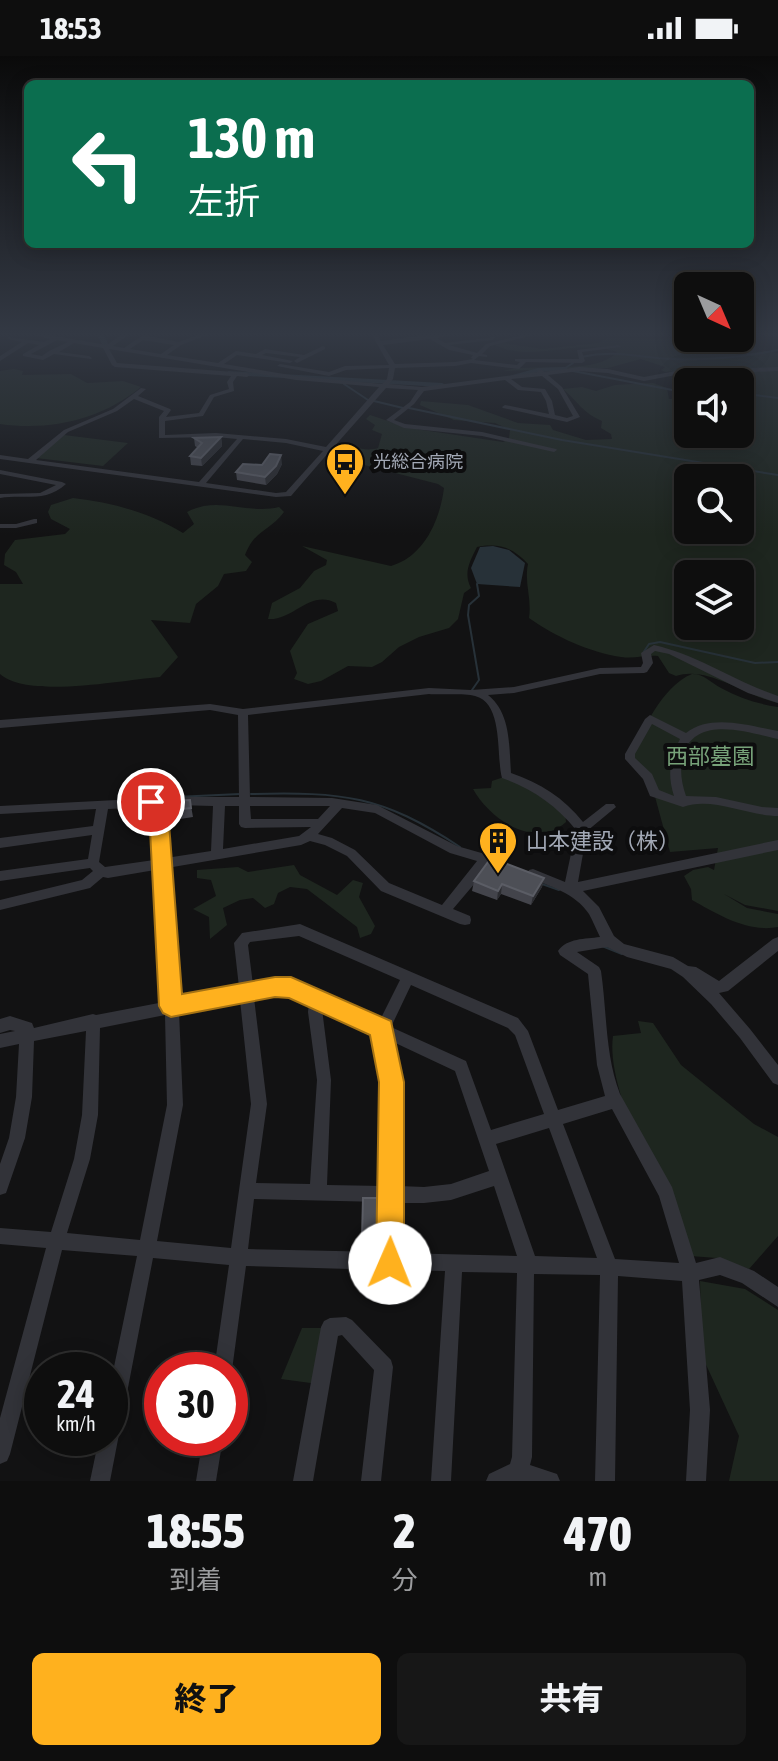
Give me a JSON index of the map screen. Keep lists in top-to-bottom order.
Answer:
{
  "parks": ["西部墓園"],
  "places": {
    "bus stop": ["光総合病院"],
    "building": ["山本建設（株）"]
  },
  "north": "bottom right",
  "page": {
    "status": "18:53",
    "turn": ["130 m", "左折"],
    "speed": "24 km/h",
    "limit": "30",
    "eta": [
      "18:55",
      "到着",
      "2",
      "分",
      "470",
      "m"
    ],
    "buttons": ["終了", "共有"]
  }
}
